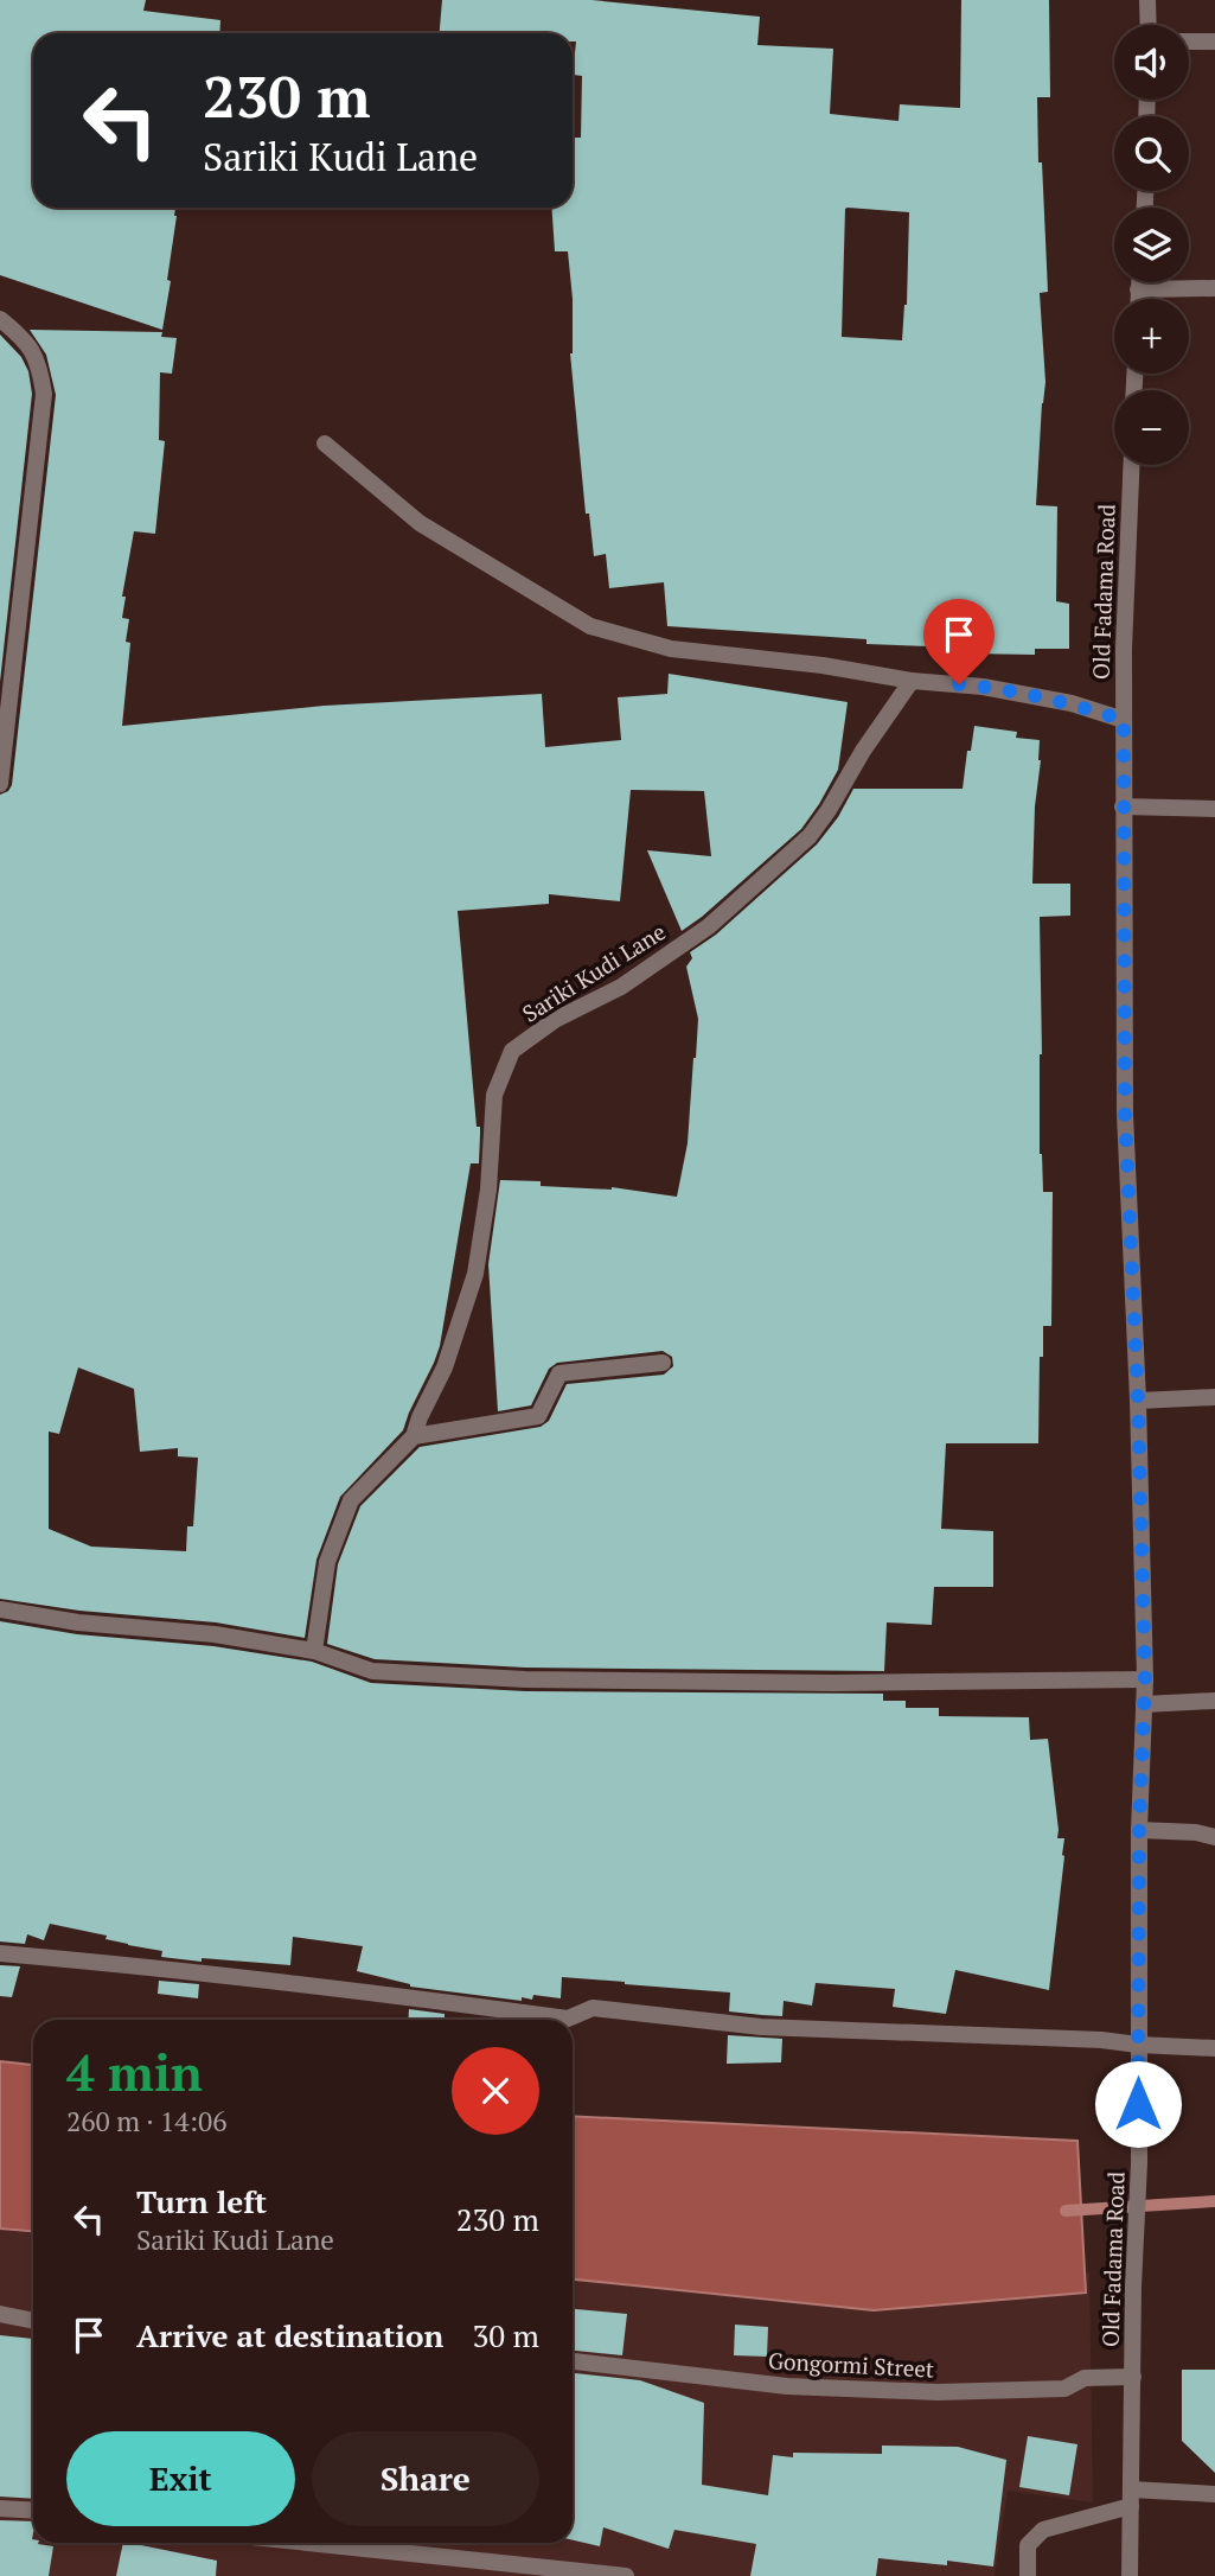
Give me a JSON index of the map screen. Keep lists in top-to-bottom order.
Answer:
{
  "streets": {
    "street": ["Old Fadama Road", "Sariki Kudi Lane", "Gongormi Street"]
  },
  "crossings": [
    ["Old Fadama Road", "Gongormi Street"]
  ],
  "page": {
    "map_buttons": ["+", "−"],
    "turn": ["230 m", "Sariki Kudi Lane"],
    "heading": ["4 min", "260 m · 14:06"],
    "list": [
      {
        "name": "Turn left",
        "note": "Sariki Kudi Lane",
        "value": "230 m"
      },
      {
        "name": "Arrive at destination",
        "value": "30 m"
      }
    ],
    "buttons": ["Exit", "Share"]
  }
}
